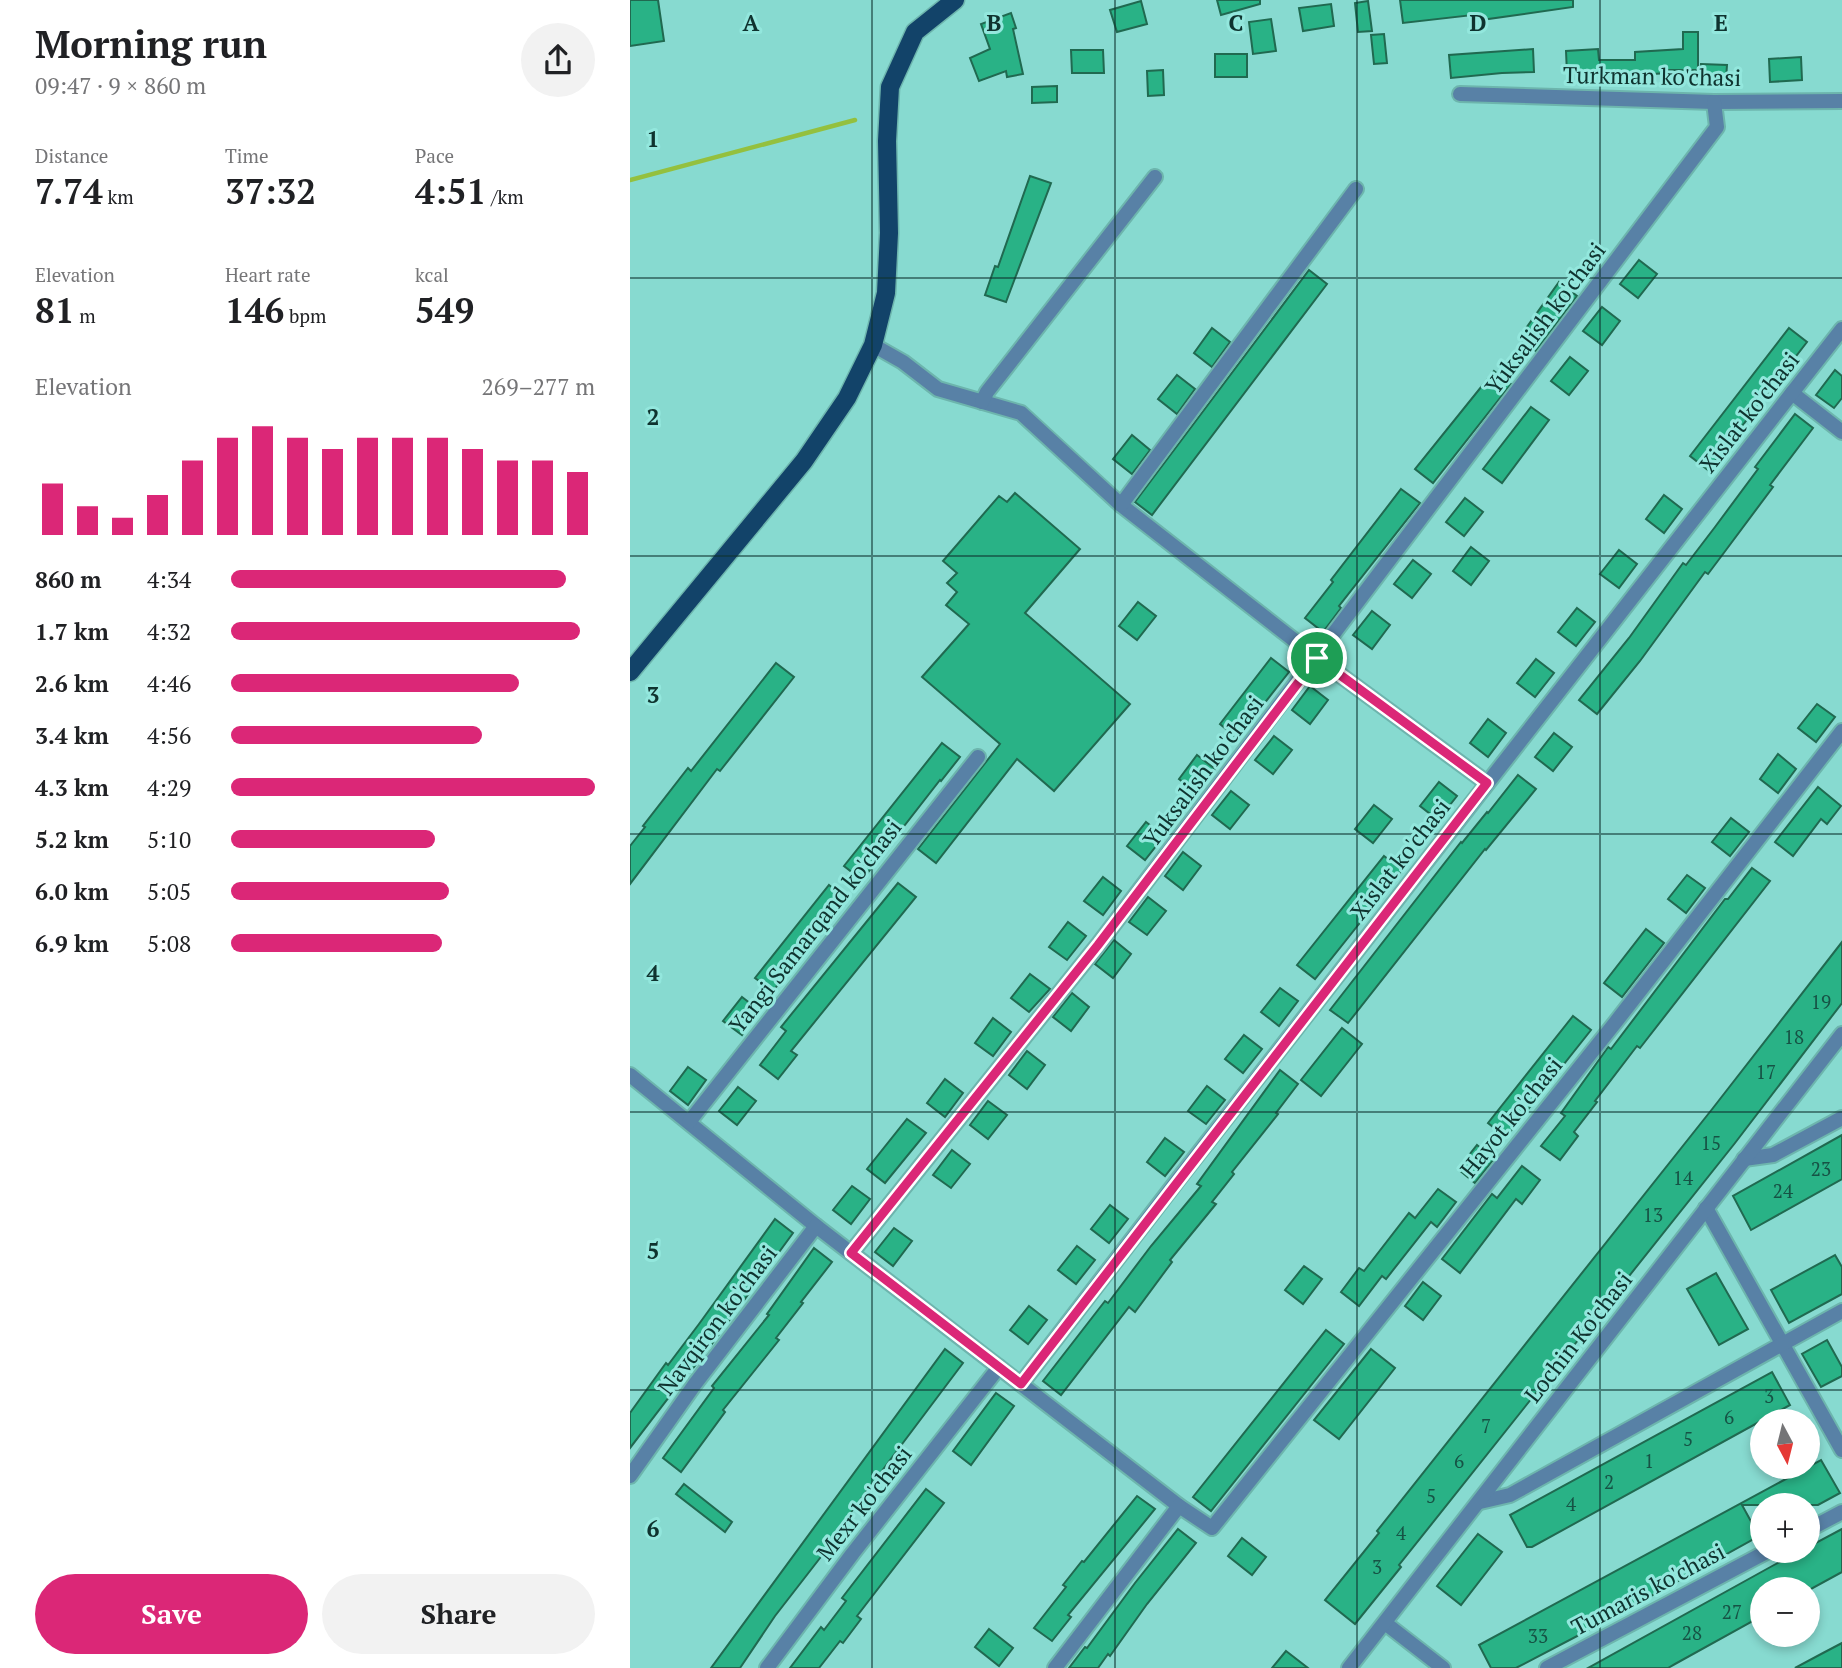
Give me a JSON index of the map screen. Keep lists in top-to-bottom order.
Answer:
{
  "streets": {
    "street": [
      "Turkman ko'chasi",
      "Yuksalish ko'chasi",
      "Xislat ko'chasi",
      "Yangi Samarqand ko'chasi",
      "Hayot ko'chasi",
      "Navqiron ko'chasi",
      "Lochin Ko'chasi",
      "Mexr ko'chasi",
      "Tumaris ko'chasi"
    ]
  },
  "crossings": [
    ["Turkman ko'chasi", "Yuksalish ko'chasi"]
  ],
  "house_numbers": [
    "19",
    "18",
    "17",
    "15",
    "23",
    "14",
    "24",
    "13",
    "3",
    "6",
    "7",
    "5",
    "6",
    "1",
    "2",
    "5",
    "4",
    "4",
    "3",
    "27",
    "28",
    "33"
  ],
  "north": "bottom",
  "page": {
    "heading": ["Morning run", "09:47 · 9 × 860 m"],
    "stats": [
      ["Distance", "7.74 km"],
      ["Time", "37:32"],
      ["Pace", "4:51 /km"],
      ["Elevation", "81 m"],
      ["Heart rate", "146 bpm"],
      ["kcal", "549"]
    ],
    "chart": ["Elevation", "269–277 m"],
    "list": [
      {
        "name": "860 m",
        "note": "4:34"
      },
      {
        "name": "1.7 km",
        "note": "4:32"
      },
      {
        "name": "2.6 km",
        "note": "4:46"
      },
      {
        "name": "3.4 km",
        "note": "4:56"
      },
      {
        "name": "4.3 km",
        "note": "4:29"
      },
      {
        "name": "5.2 km",
        "note": "5:10"
      },
      {
        "name": "6.0 km",
        "note": "5:05"
      },
      {
        "name": "6.9 km",
        "note": "5:08"
      }
    ],
    "map_buttons": ["+", "−"],
    "buttons": ["Save", "Share"]
  },
  "grid": {
    "columns": [
      "A",
      "B",
      "C",
      "D",
      "E"
    ],
    "rows": [
      "1",
      "2",
      "3",
      "4",
      "5",
      "6"
    ]
  }
}
